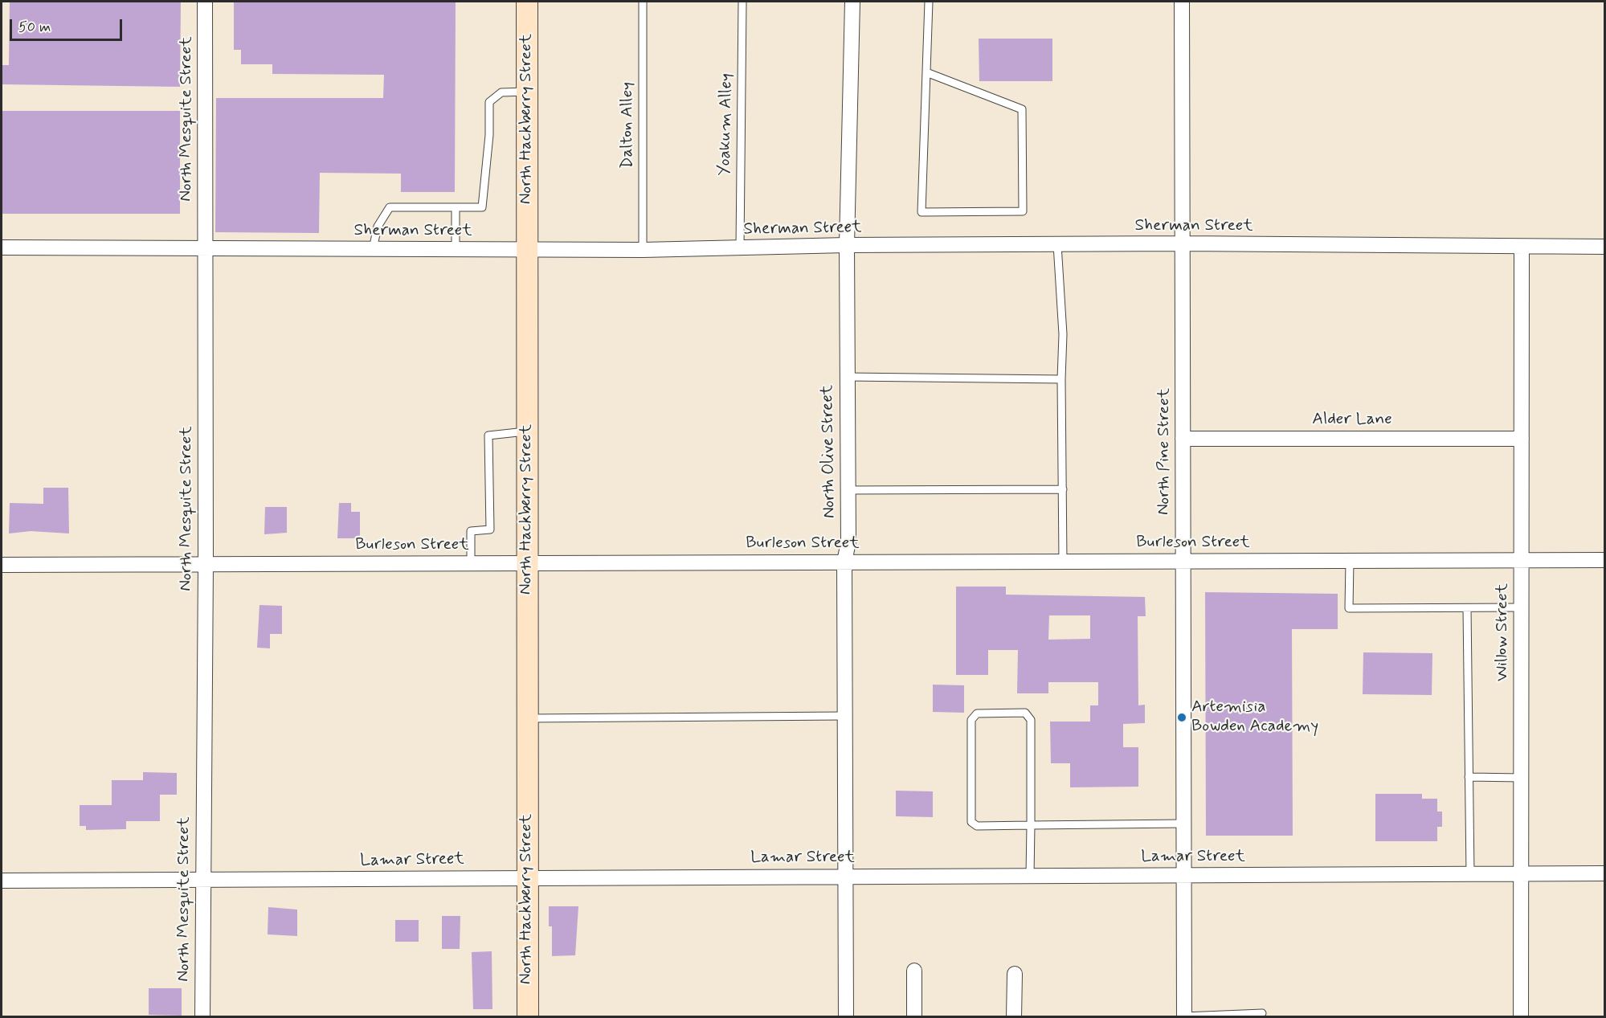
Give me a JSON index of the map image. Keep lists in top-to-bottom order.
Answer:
{
  "streets": {
    "main road": ["North Hackberry Street"],
    "street": [
      "North Mesquite Street",
      "Sherman Street",
      "Alder Lane",
      "North Olive Street",
      "North Pine Street",
      "Burleson Street",
      "Willow Street",
      "Lamar Street"
    ],
    "lane": ["Yoakum Alley", "Dalton Alley"]
  },
  "crossings": [
    ["North Mesquite Street", "Sherman Street"],
    ["North Mesquite Street", "Burleson Street"],
    ["North Mesquite Street", "Lamar Street"],
    ["North Hackberry Street", "Sherman Street"],
    ["North Hackberry Street", "Burleson Street"],
    ["North Hackberry Street", "Lamar Street"],
    ["Yoakum Alley", "Sherman Street"],
    ["Dalton Alley", "Sherman Street"],
    ["Sherman Street", "North Olive Street"],
    ["Sherman Street", "North Pine Street"],
    ["Sherman Street", "Willow Street"],
    ["Alder Lane", "North Pine Street"],
    ["Alder Lane", "Willow Street"],
    ["North Olive Street", "Burleson Street"],
    ["North Olive Street", "Lamar Street"],
    ["North Pine Street", "Burleson Street"],
    ["North Pine Street", "Lamar Street"],
    ["Burleson Street", "Willow Street"],
    ["Willow Street", "Lamar Street"]
  ],
  "places": ["Artemisia Bowden Academy"],
  "scale_bar": "50 m"
}
